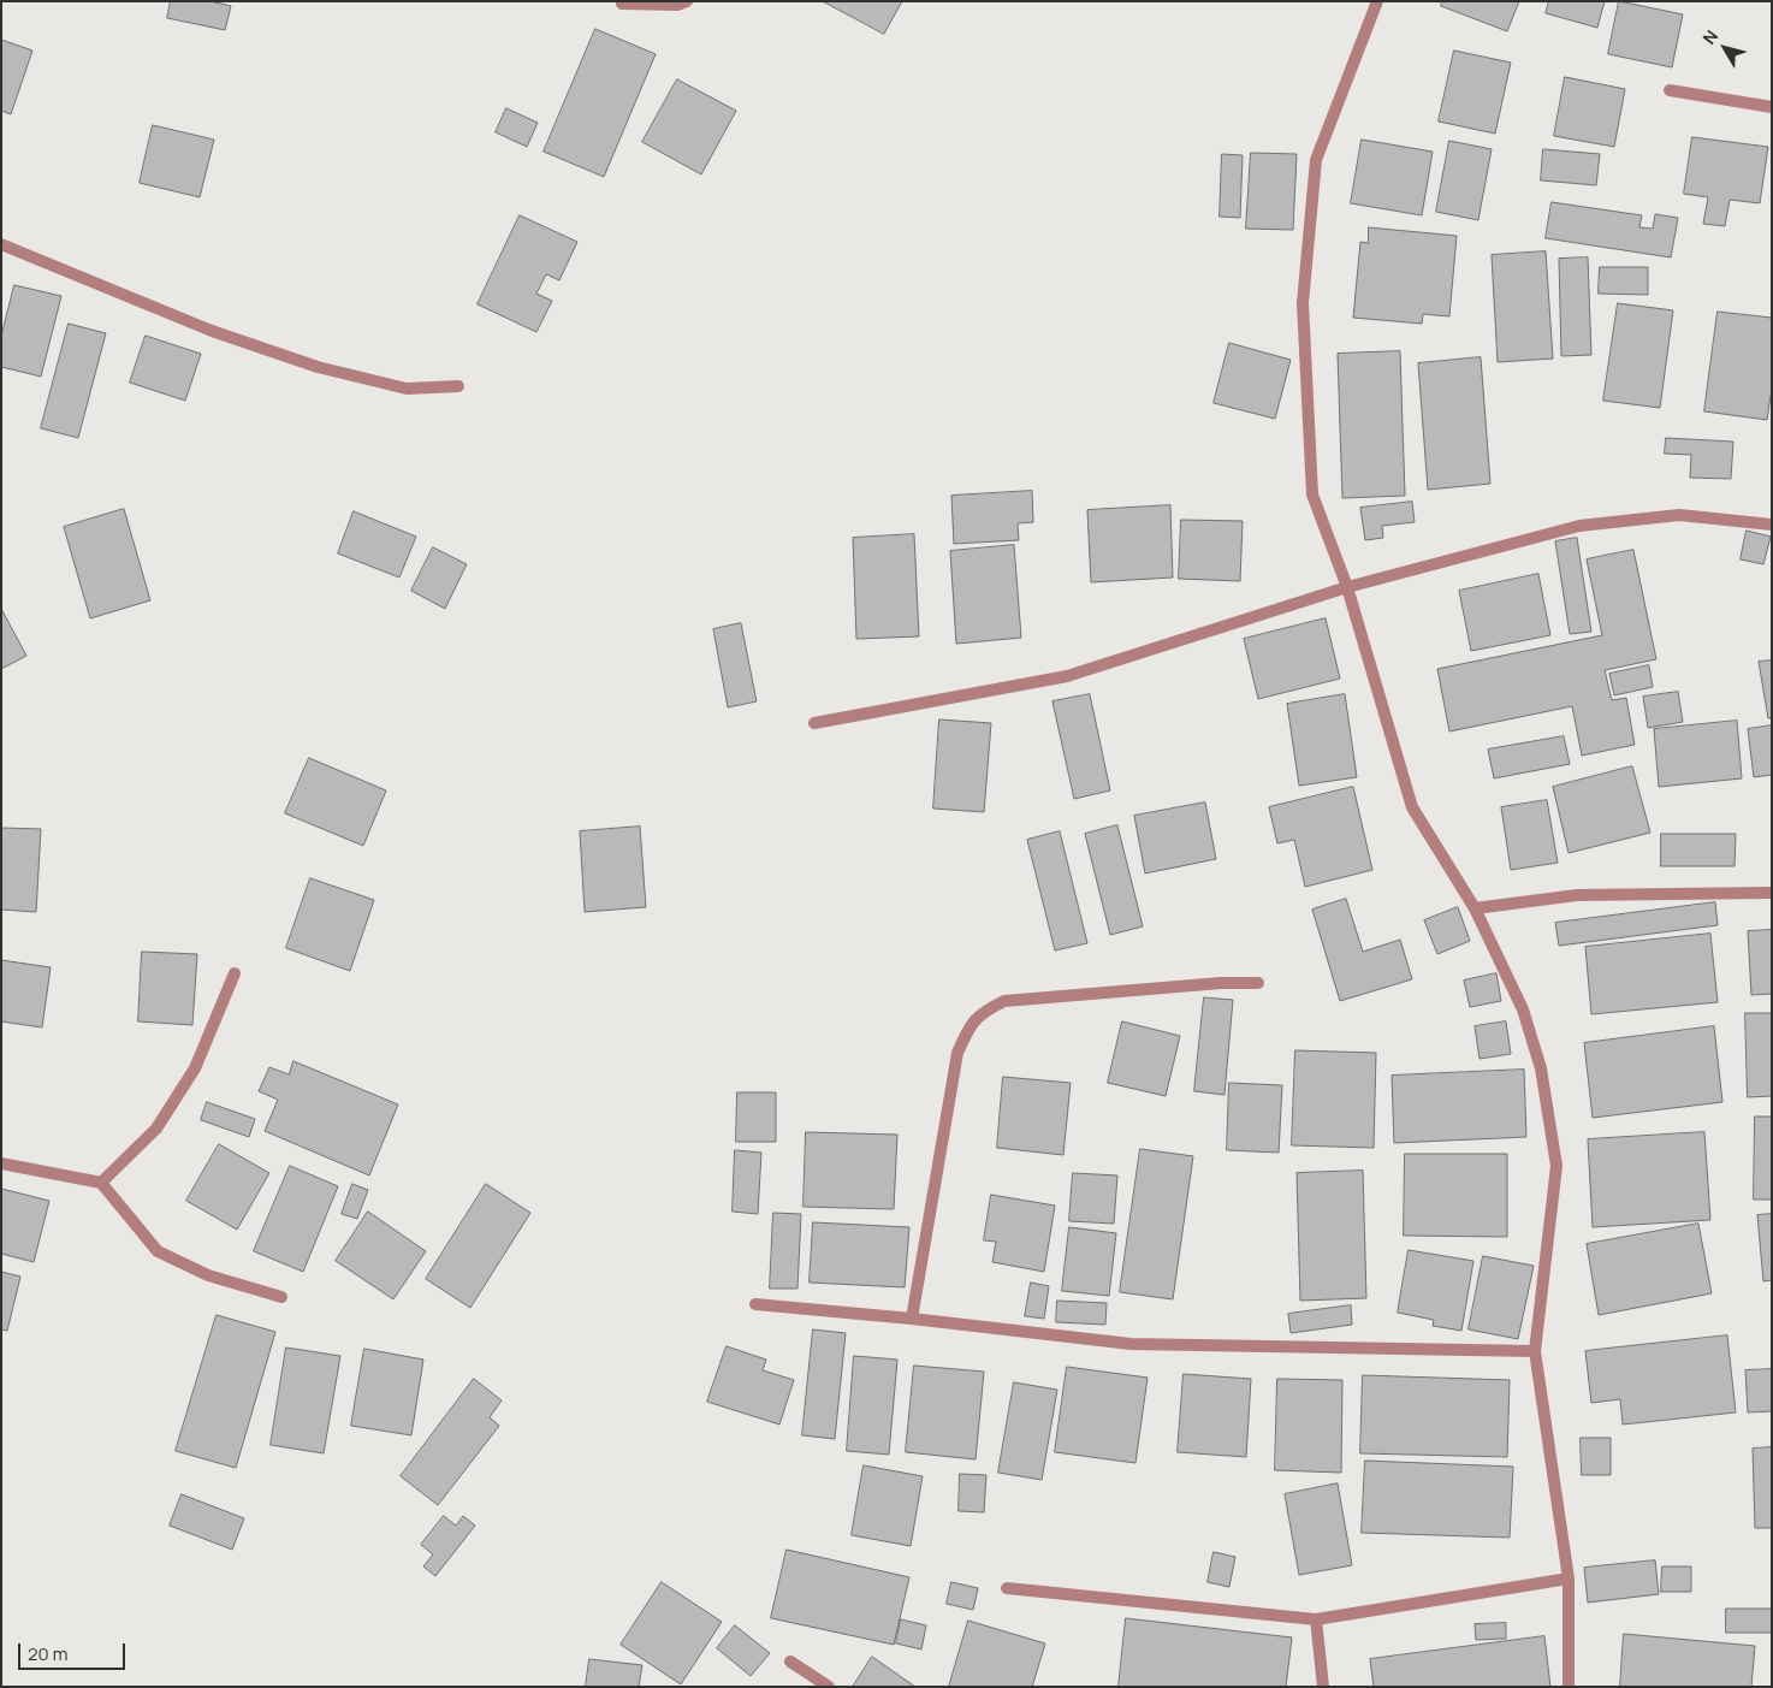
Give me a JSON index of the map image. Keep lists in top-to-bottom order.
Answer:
{
  "scale_bar": "20 m",
  "north": "top left"
}
